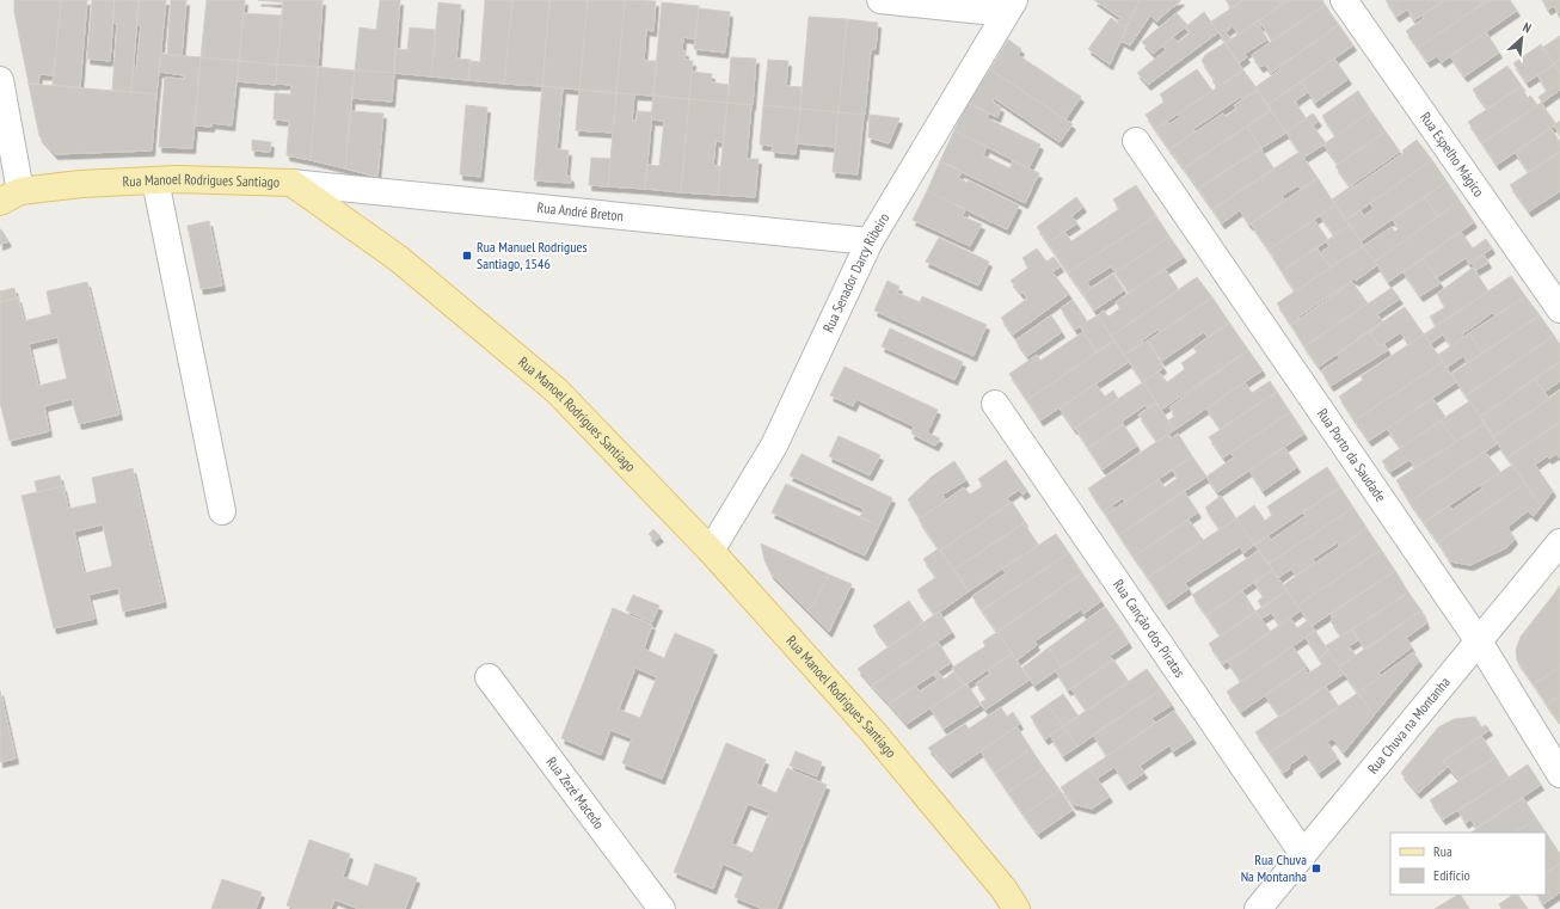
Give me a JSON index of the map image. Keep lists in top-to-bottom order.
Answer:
{
  "streets": {
    "main road": ["Rua Manoel Rodrigues Santiago"],
    "street": [
      "Rua Espelho Mágico",
      "Rua André Breton",
      "Rua Senador Darcy Ribeiro",
      "Rua Porto da Saudade",
      "Rua Canção dos Piratas",
      "Rua Chuva na Montanha",
      "Rua Zezé Macedo"
    ]
  },
  "crossings": [
    ["Rua Manoel Rodrigues Santiago", "Rua André Breton"],
    ["Rua Manoel Rodrigues Santiago", "Rua Senador Darcy Ribeiro"],
    ["Rua André Breton", "Rua Senador Darcy Ribeiro"],
    ["Rua Porto da Saudade", "Rua Chuva na Montanha"],
    ["Rua Canção dos Piratas", "Rua Chuva na Montanha"]
  ],
  "places": {
    "transit": ["Rua Manuel Rodrigues Santiago, 1546", "Rua Chuva Na Montanha"]
  },
  "legend": ["Rua", "Edifício"],
  "north": "top right"
}
